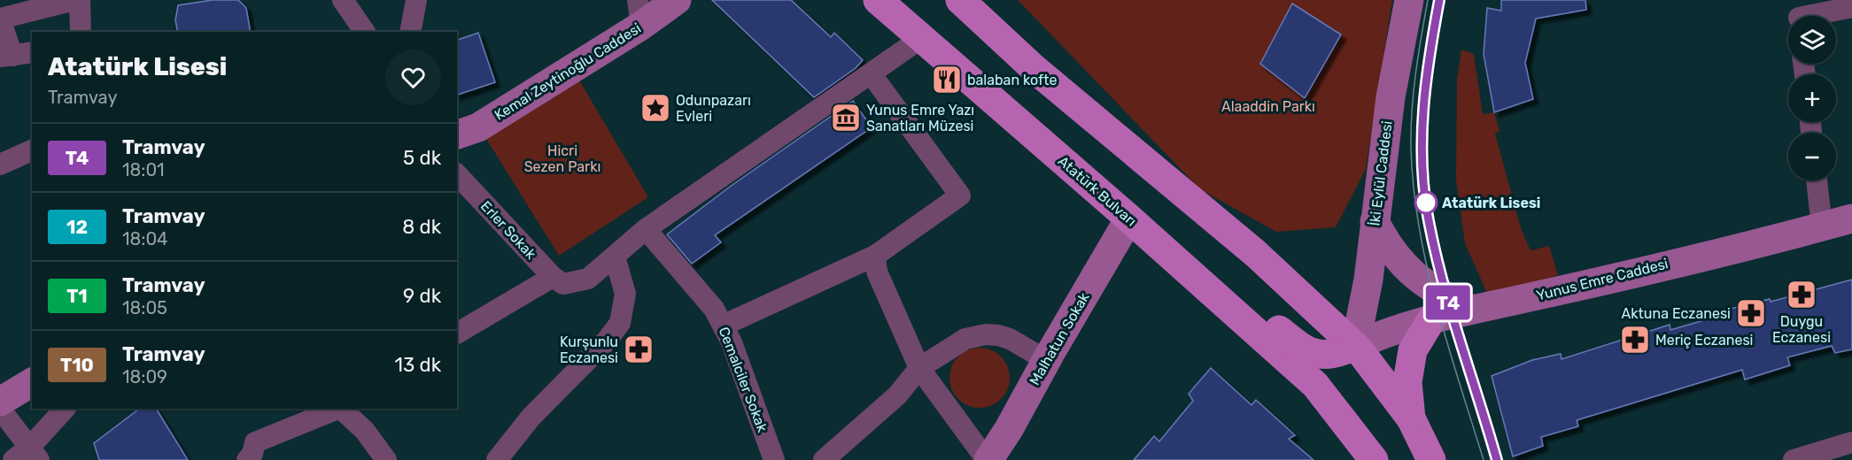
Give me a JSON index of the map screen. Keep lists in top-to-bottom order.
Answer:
{
  "streets": {
    "main road": [
      "Kemal Zeytinoğlu Caddesi",
      "İki Eylül Caddesi",
      "Atatürk Bulvarı",
      "Yunus Emre Caddesi",
      "Malhatun Sokak"
    ],
    "street": ["Erler Sokak", "Cemalciler Sokak"]
  },
  "crossings": [
    ["İki Eylül Caddesi", "Yunus Emre Caddesi"],
    ["Atatürk Bulvarı", "Malhatun Sokak"]
  ],
  "parks": ["Alaaddin Parkı", "Hicri Sezen Parkı"],
  "places": {
    "restaurant": ["balaban kofte"],
    "place": ["Odunpazarı Evleri"],
    "museum": ["Yunus Emre Yazı Sanatları Müzesi"],
    "other": ["Atatürk Lisesi"],
    "pharmacy": [
      "Duygu Eczanesi",
      "Aktuna Eczanesi",
      "Meriç Eczanesi",
      "Kurşunlu Eczanesi"
    ]
  },
  "lines": ["tram line T4"],
  "page": {
    "on_map": "T4",
    "map_buttons": ["+", "−"],
    "heading": ["Atatürk Lisesi", "Tramvay"],
    "list": [
      {
        "mark": "T4",
        "name": "Tramvay",
        "note": "18:01",
        "value": "5 dk"
      },
      {
        "mark": "12",
        "name": "Tramvay",
        "note": "18:04",
        "value": "8 dk"
      },
      {
        "mark": "T1",
        "name": "Tramvay",
        "note": "18:05",
        "value": "9 dk"
      },
      {
        "mark": "T10",
        "name": "Tramvay",
        "note": "18:09",
        "value": "13 dk"
      }
    ]
  }
}
